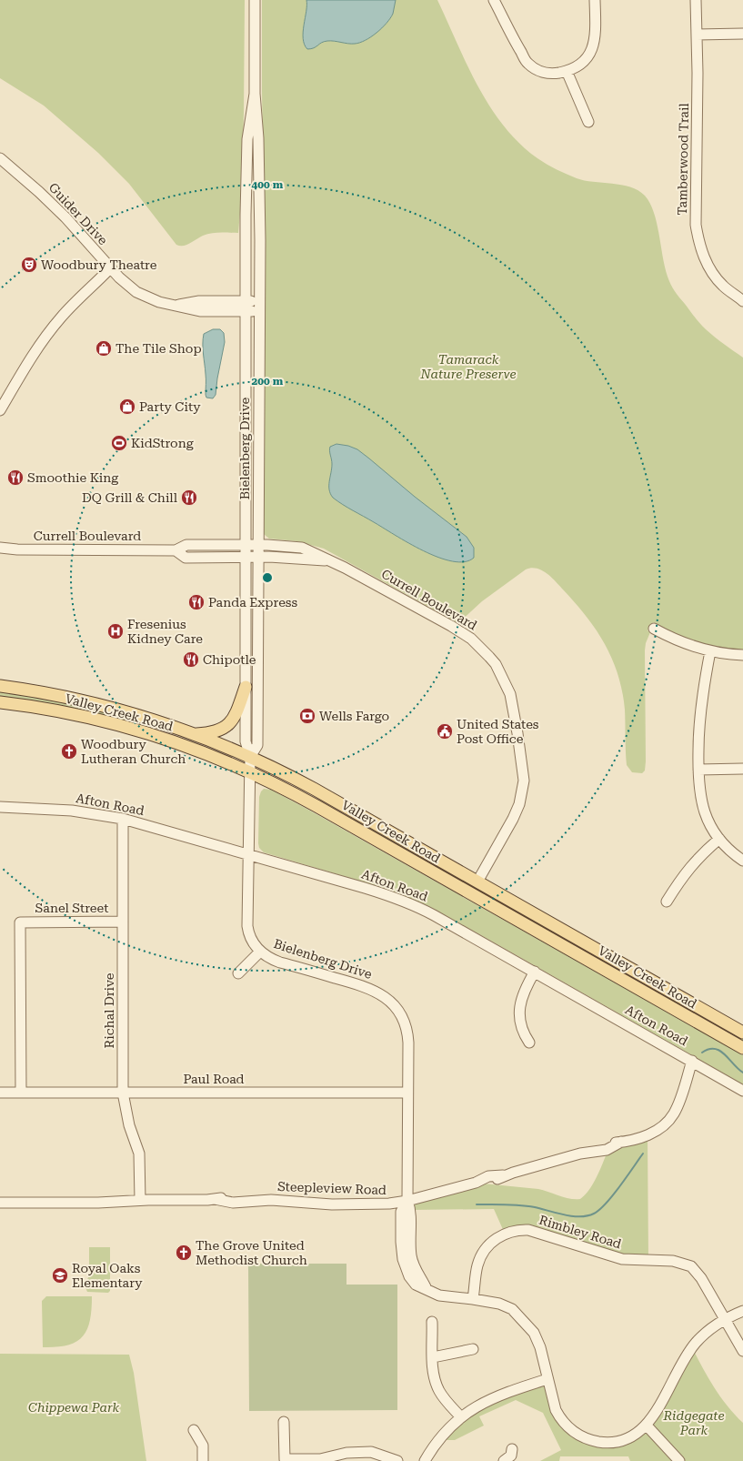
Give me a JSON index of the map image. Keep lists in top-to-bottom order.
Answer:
{
  "streets": {
    "main road": ["Valley Creek Road"],
    "street": [
      "Tamberwood Trail",
      "Guider Drive",
      "Bielenberg Drive",
      "Currell Boulevard",
      "Afton Road",
      "Sanel Street",
      "Richal Drive",
      "Paul Road",
      "Steepleview Road",
      "Rimbley Road"
    ]
  },
  "crossings": [
    ["Guider Drive", "Bielenberg Drive"],
    ["Bielenberg Drive", "Currell Boulevard"],
    ["Bielenberg Drive", "Valley Creek Road"],
    ["Bielenberg Drive", "Afton Road"],
    ["Bielenberg Drive", "Paul Road"],
    ["Bielenberg Drive", "Steepleview Road"],
    ["Currell Boulevard", "Valley Creek Road"],
    ["Afton Road", "Richal Drive"],
    ["Afton Road", "Steepleview Road"],
    ["Sanel Street", "Richal Drive"],
    ["Sanel Street", "Paul Road"],
    ["Richal Drive", "Paul Road"],
    ["Richal Drive", "Steepleview Road"]
  ],
  "parks": ["Tamarack Nature Preserve", "Chippewa Park", "Ridgegate Park"],
  "places": {
    "theatre": ["Woodbury Theatre"],
    "shop": ["The Tile Shop", "Party City"],
    "sports": ["KidStrong"],
    "restaurant": [
      "Smoothie King",
      "DQ Grill & Chill",
      "Panda Express",
      "Chipotle"
    ],
    "hospital": ["Fresenius Kidney Care"],
    "bank": ["Wells Fargo"],
    "public building": ["United States Post Office"],
    "church": ["Woodbury Lutheran Church", "The Grove United Methodist Church"],
    "school or university": ["Royal Oaks Elementary"]
  },
  "rings": ["400 m", "200 m"]
}
